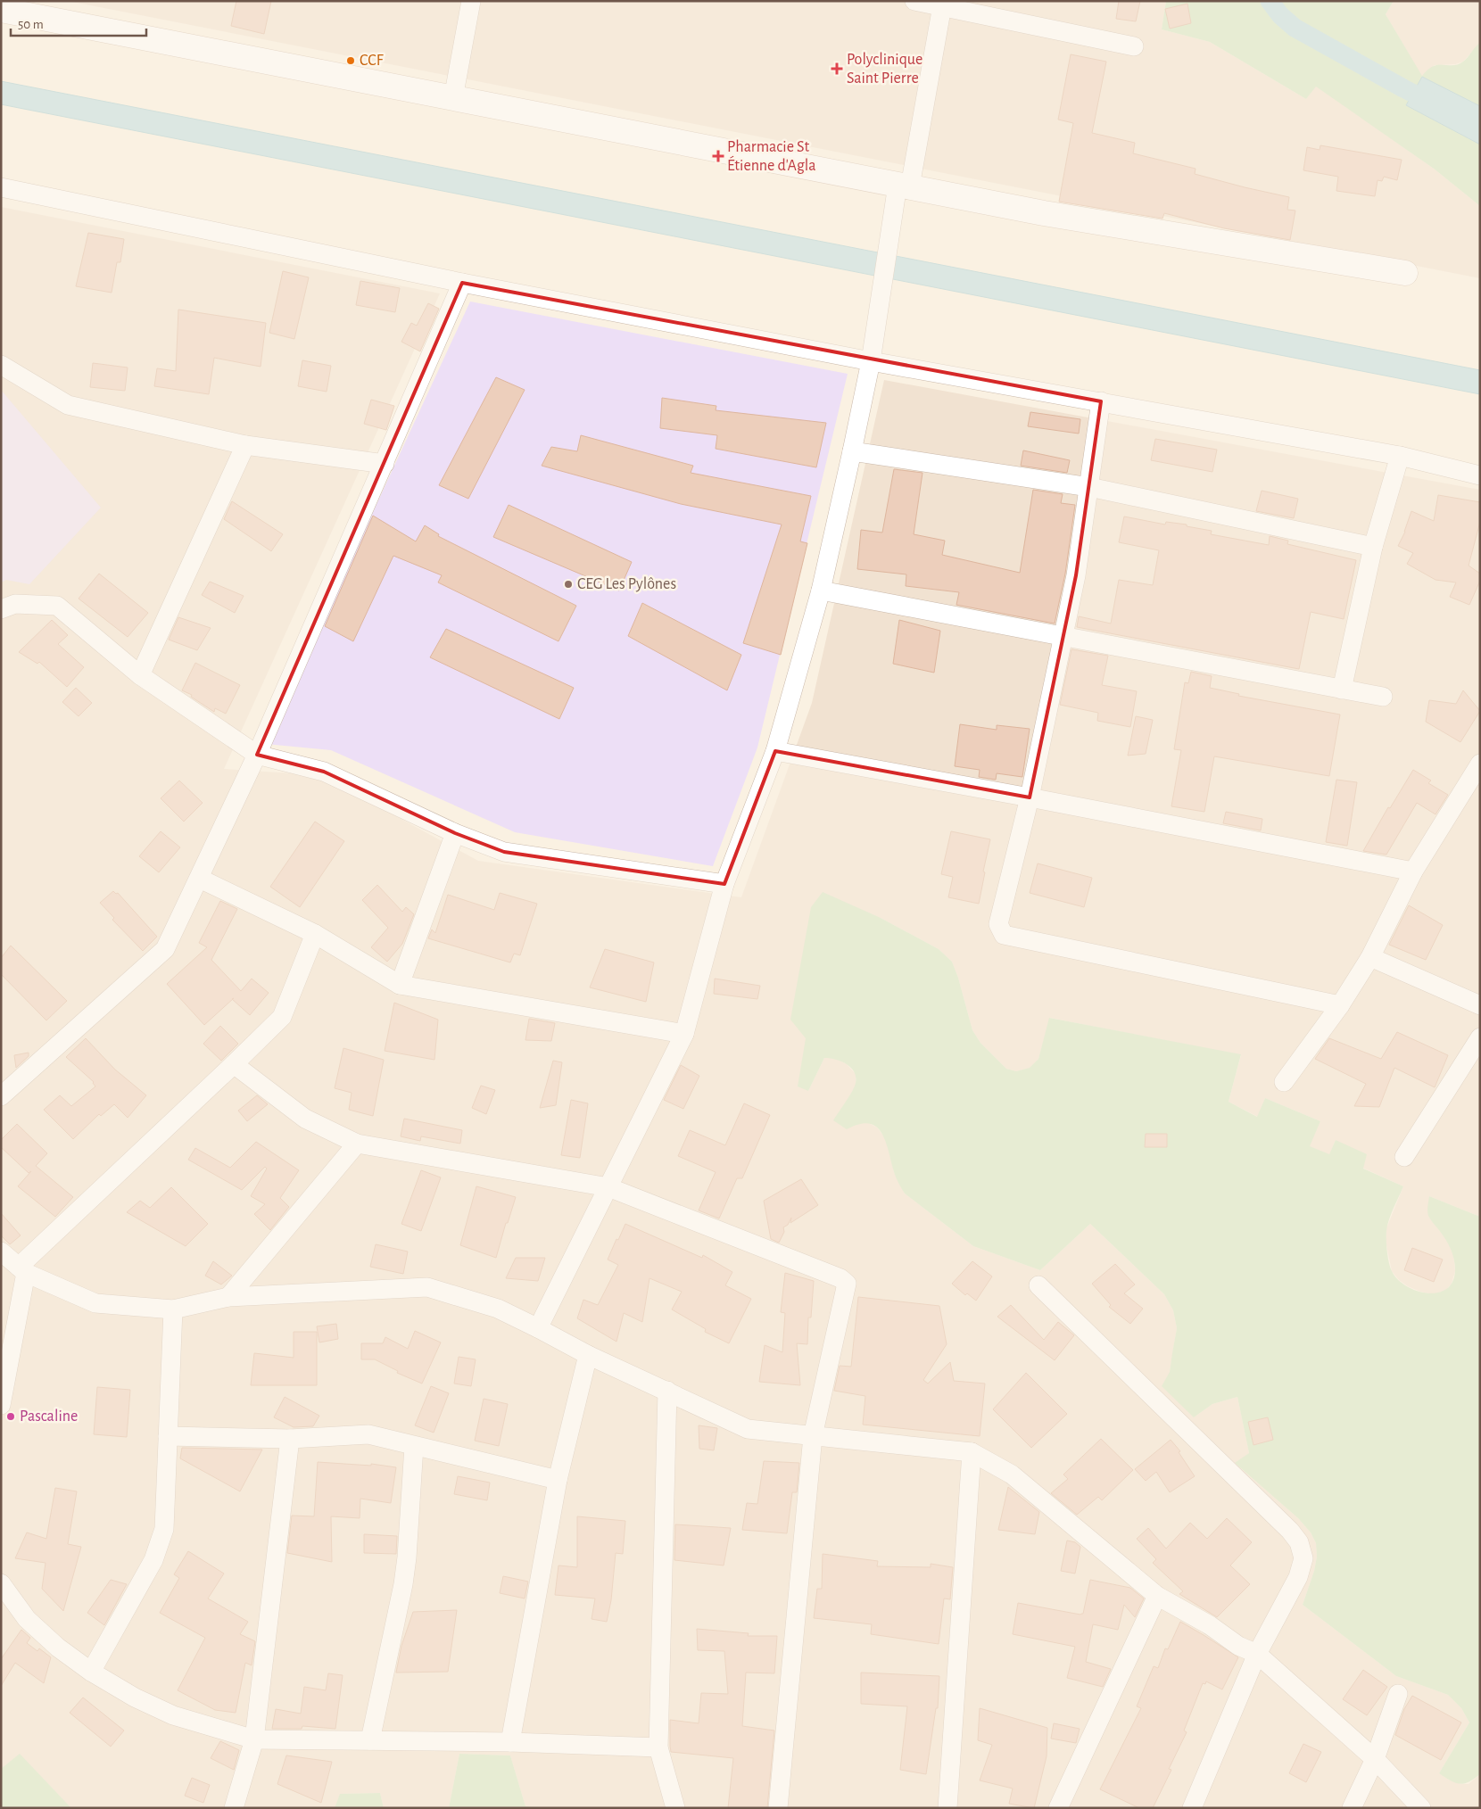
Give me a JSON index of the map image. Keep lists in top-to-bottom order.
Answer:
{
  "places": {
    "other": ["CCF", "CEG Les Pylônes", "Pascaline"],
    "health": ["Polyclinique Saint Pierre", "Pharmacie St Étienne d'Agla"]
  },
  "scale_bar": "50 m"
}
